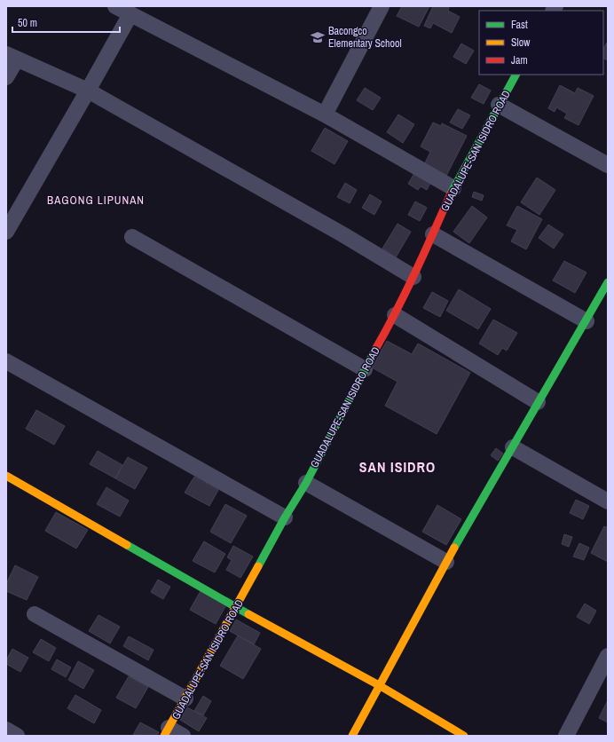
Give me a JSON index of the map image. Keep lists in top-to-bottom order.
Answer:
{
  "streets": {
    "street": ["GUADALUPE-SAN ISIDRO ROAD"]
  },
  "districts": ["BAGONG LIPUNAN", "SAN ISIDRO"],
  "places": {
    "school or university": ["Bacongco Elementary School"]
  },
  "legend": ["Fast", "Slow", "Jam"],
  "scale_bar": "50 m"
}
